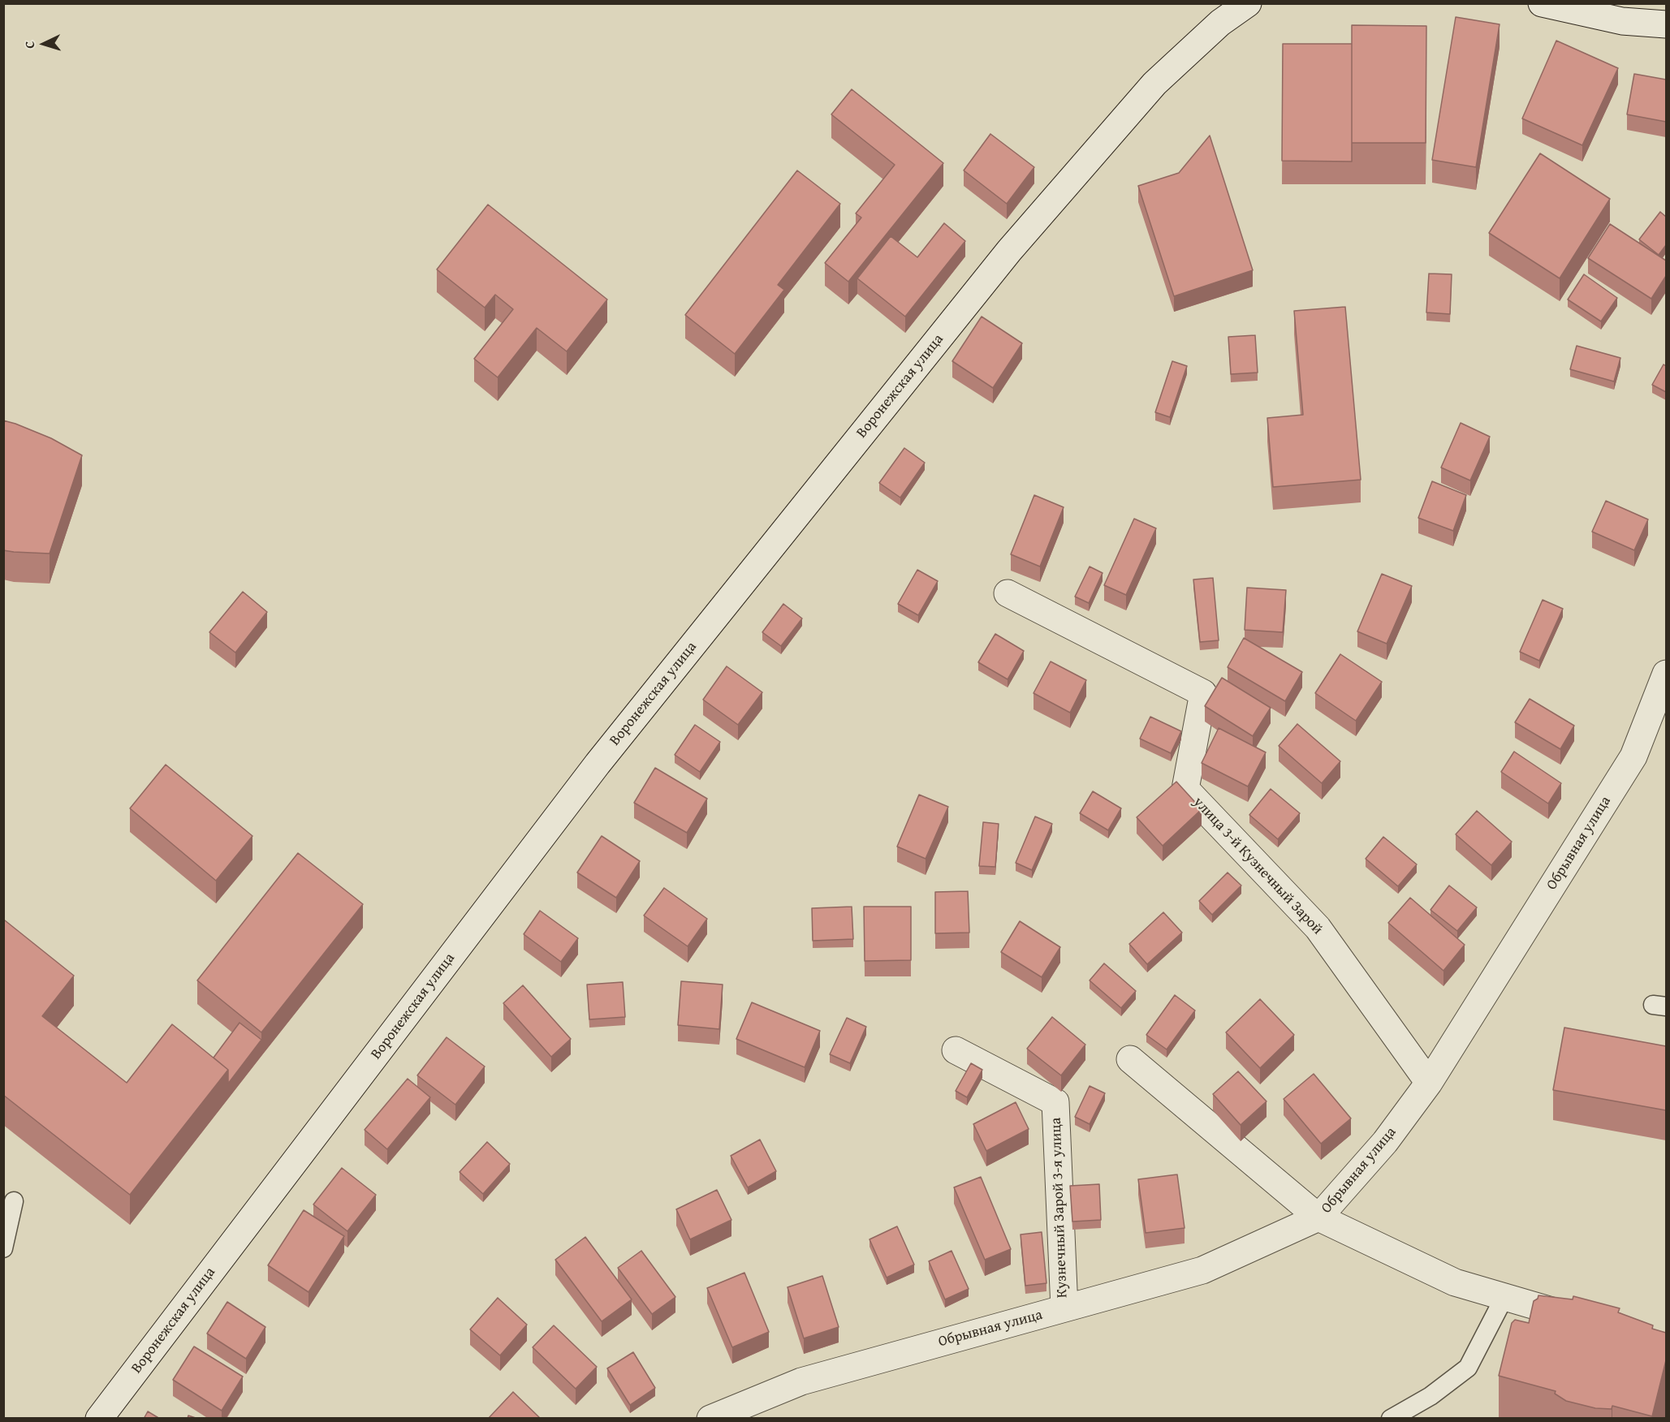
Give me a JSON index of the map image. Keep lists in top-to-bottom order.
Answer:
{
  "streets": {
    "street": [
      "Воронежская улица",
      "Обрывная улица",
      "улица 3-й Кузнечный Зарой",
      "Кузнечный Зарой 3-я улица"
    ]
  },
  "crossings": [
    ["Обрывная улица", "улица 3-й Кузнечный Зарой"],
    ["Обрывная улица", "Кузнечный Зарой 3-я улица"]
  ],
  "north": "left"
}
